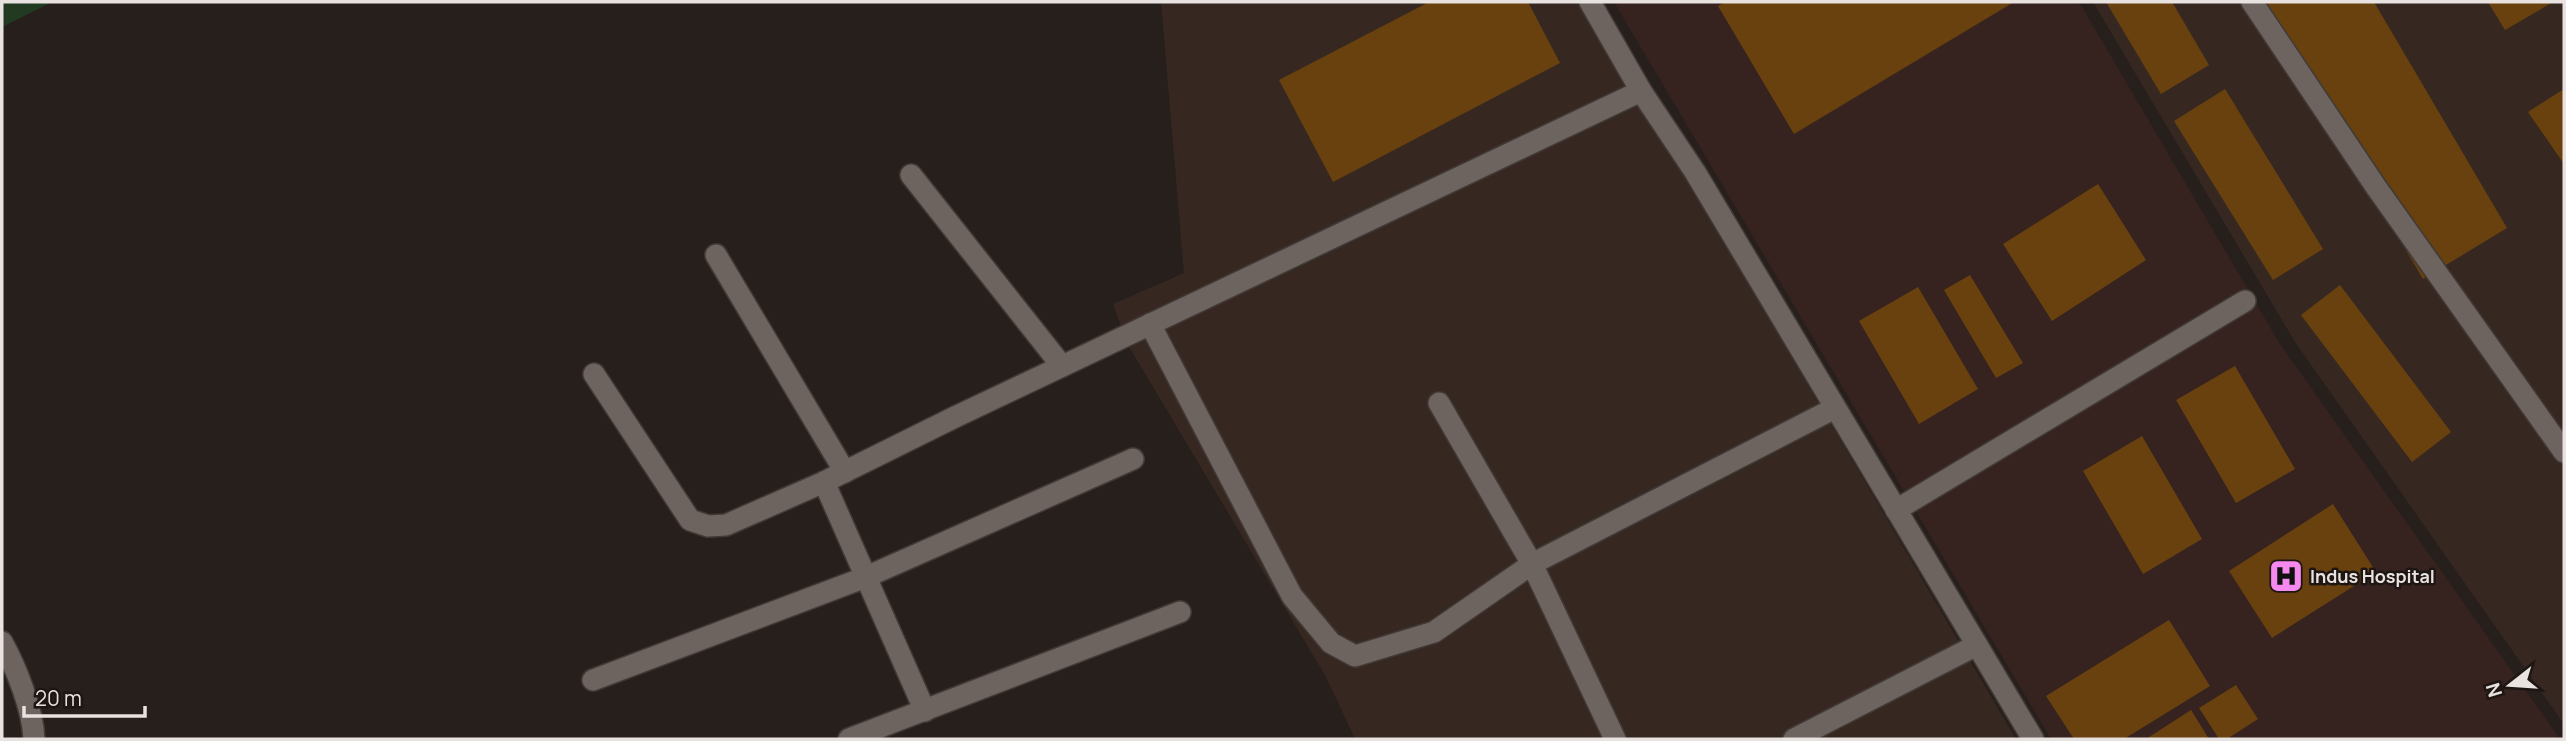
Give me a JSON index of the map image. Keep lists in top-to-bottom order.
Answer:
{
  "places": {
    "hospital": ["Indus Hospital"]
  },
  "scale_bar": "20 m",
  "north": "left"
}
